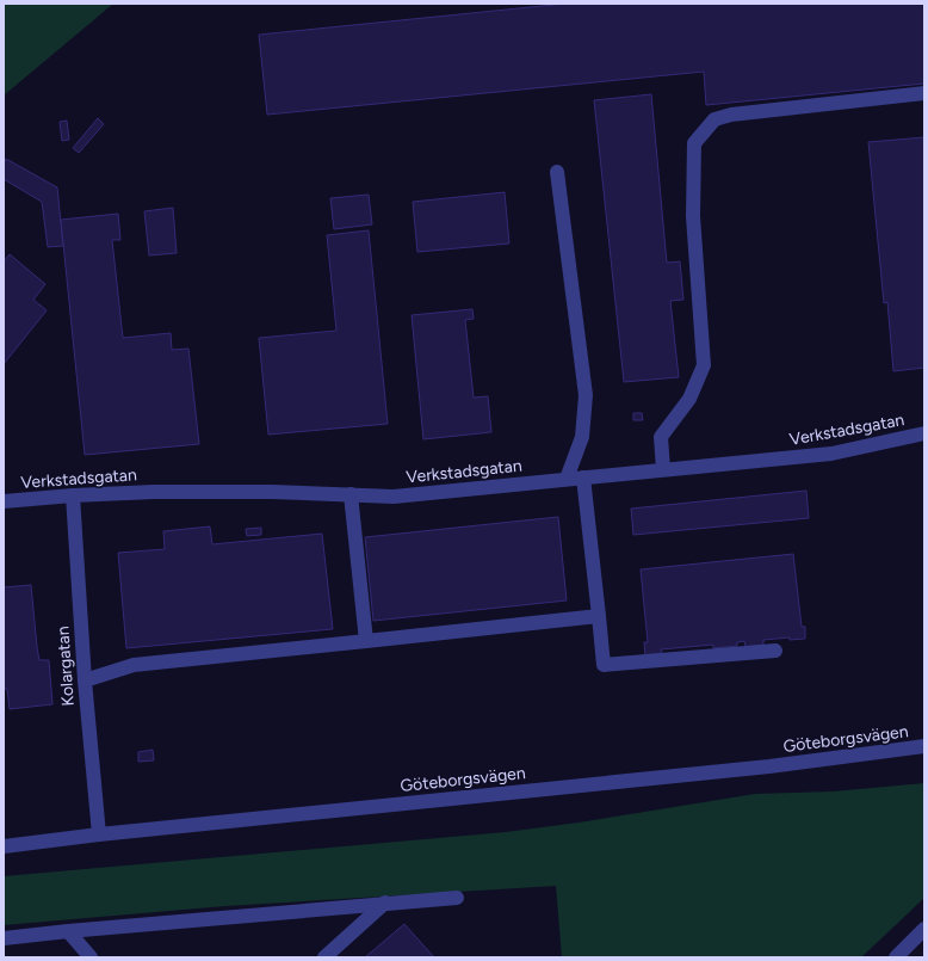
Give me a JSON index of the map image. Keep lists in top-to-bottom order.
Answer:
{
  "streets": {
    "street": ["Verkstadsgatan", "Kolargatan", "Göteborgsvägen"]
  },
  "crossings": [
    ["Verkstadsgatan", "Kolargatan"],
    ["Kolargatan", "Göteborgsvägen"]
  ]
}
